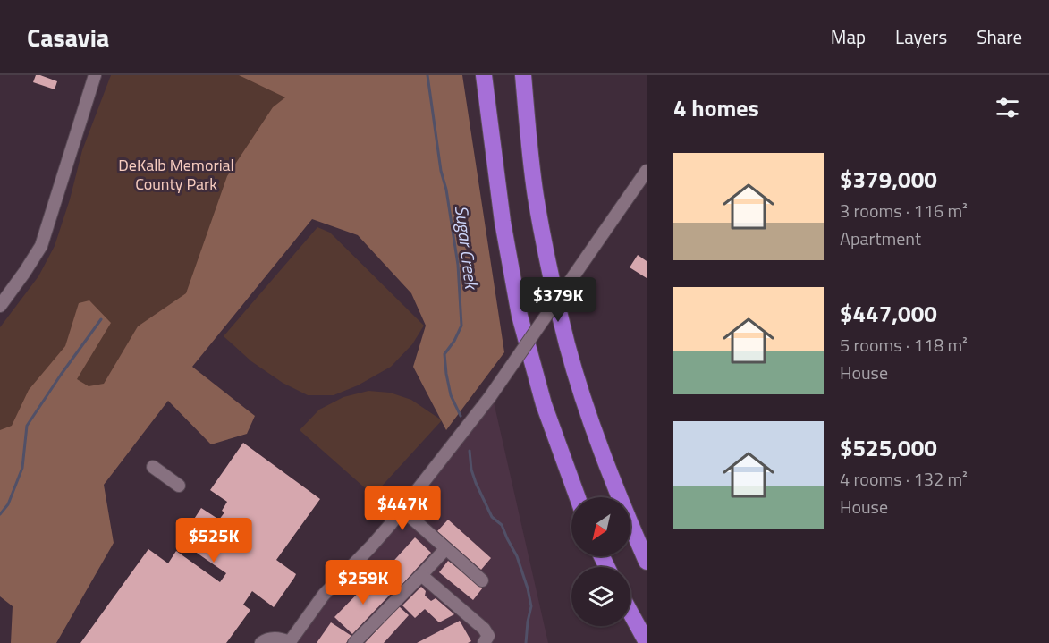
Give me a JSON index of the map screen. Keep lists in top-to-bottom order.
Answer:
{
  "water": ["Sugar Creek"],
  "parks": ["DeKalb Memorial County Park"],
  "north": "bottom left",
  "page": {
    "header": "Casavia",
    "nav": ["Map", "Layers", "Share"],
    "heading": "4 homes",
    "list": [
      {
        "name": "$379,000",
        "note": "3 rooms · 116 m² · Apartment"
      },
      {
        "name": "$447,000",
        "note": "5 rooms · 118 m² · House"
      },
      {
        "name": "$525,000",
        "note": "4 rooms · 132 m² · House"
      }
    ],
    "price": [
      "$379K",
      "$447K",
      "$525K",
      "$259K"
    ]
  }
}
